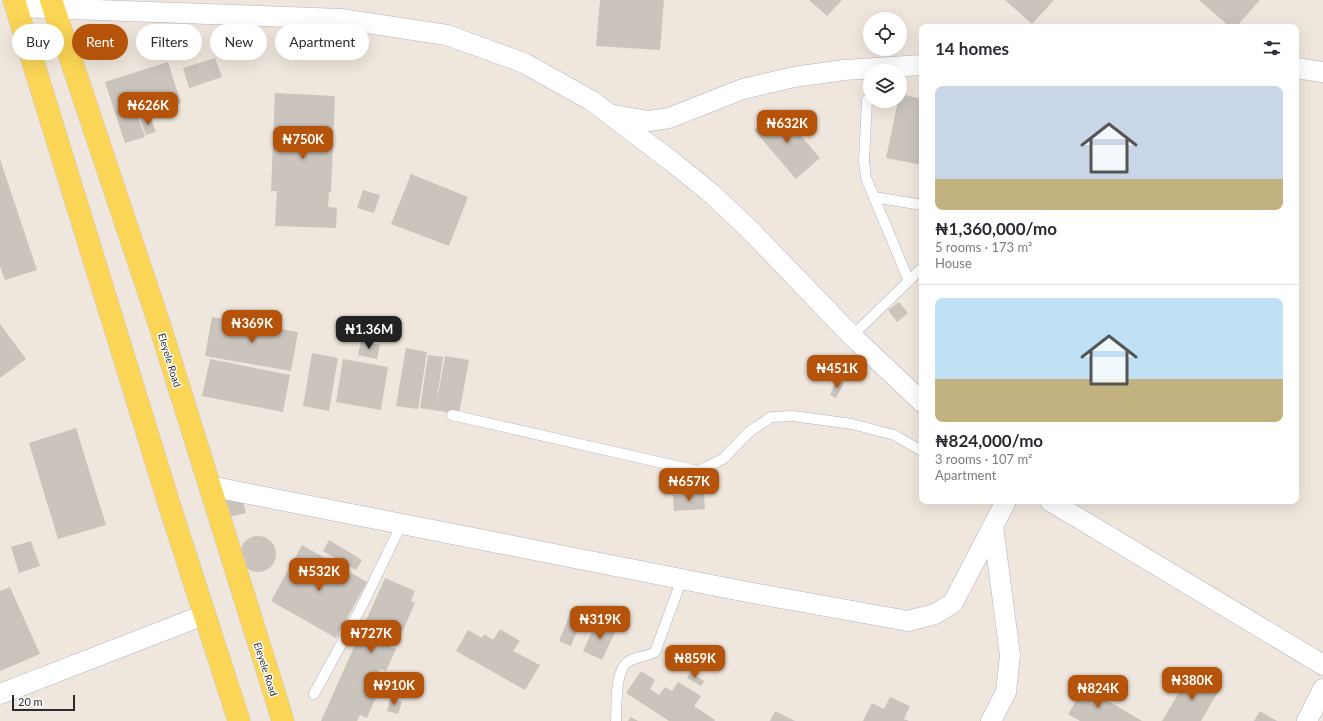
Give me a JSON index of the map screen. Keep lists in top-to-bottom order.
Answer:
{
  "streets": {
    "main road": ["Eleyele Road"]
  },
  "scale_bar": "20 m",
  "page": {
    "chip": [
      "Buy",
      "Rent",
      "Filters",
      "New",
      "Apartment"
    ],
    "heading": "14 homes",
    "list": [
      {
        "name": "₦1,360,000/mo",
        "note": "5 rooms · 173 m² · House"
      },
      {
        "name": "₦824,000/mo",
        "note": "3 rooms · 107 m² · Apartment"
      }
    ],
    "price": [
      "₦626K",
      "₦632K",
      "₦750K",
      "₦369K",
      "₦1.36M",
      "₦451K",
      "₦657K",
      "₦532K",
      "₦319K",
      "₦727K",
      "₦859K",
      "₦380K",
      "₦910K",
      "₦824K"
    ],
    "scale": "20 m"
  }
}
